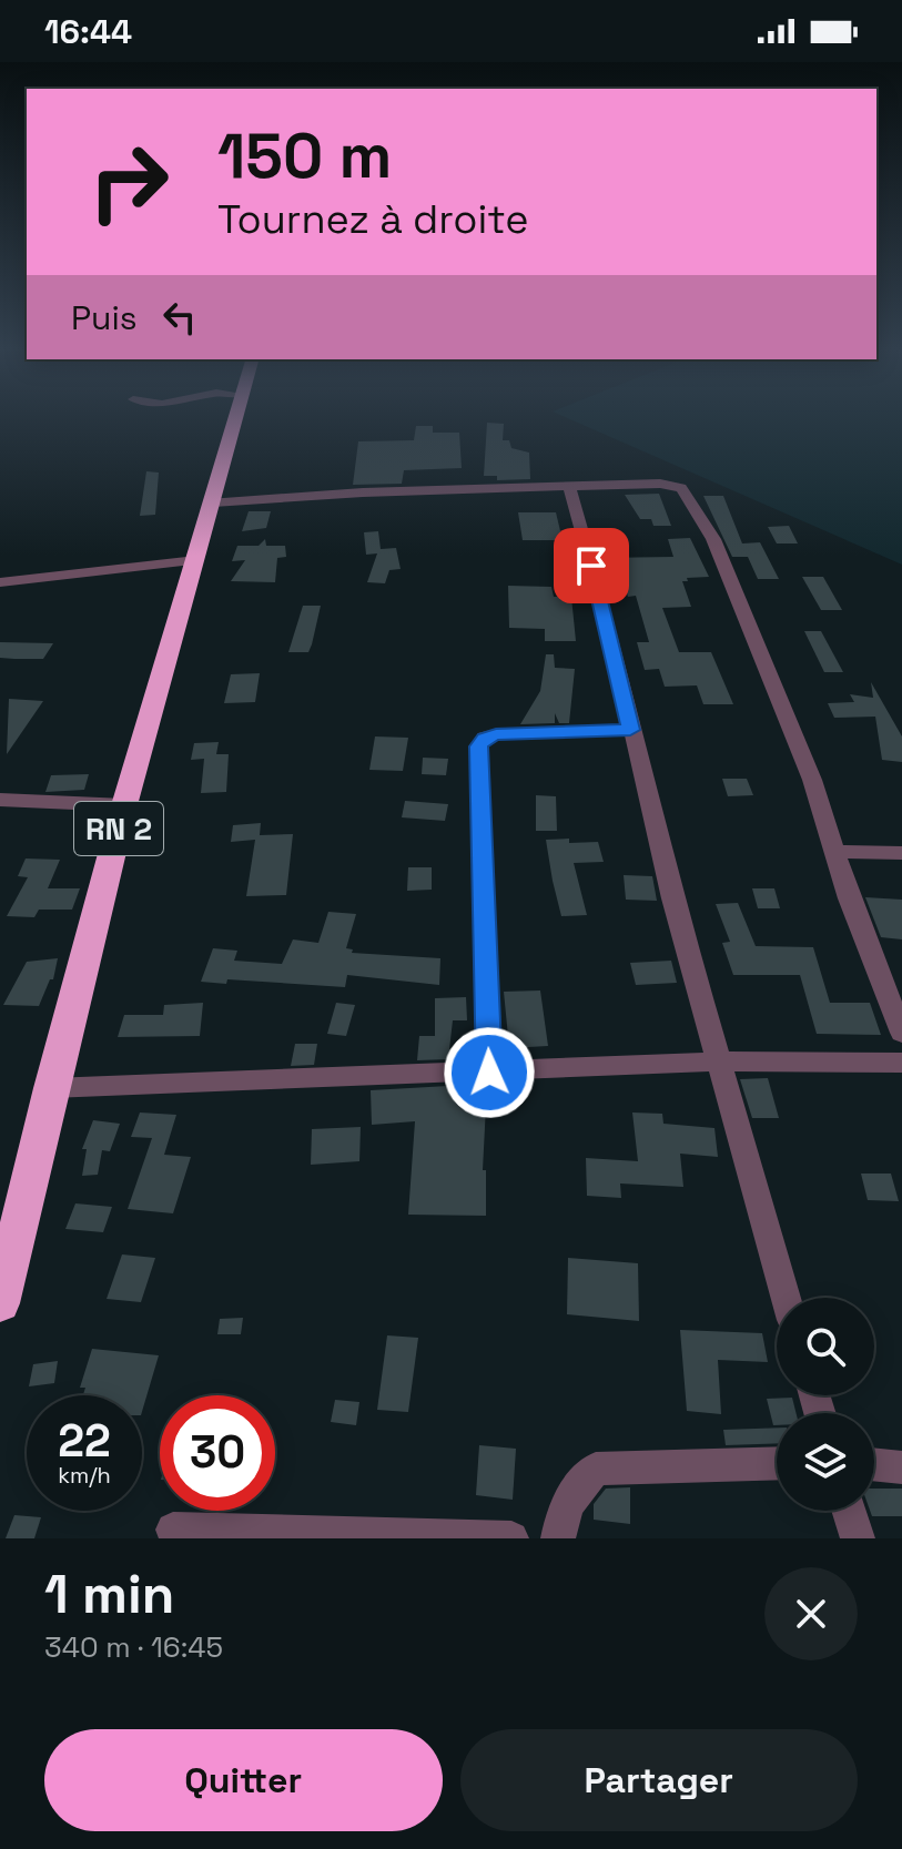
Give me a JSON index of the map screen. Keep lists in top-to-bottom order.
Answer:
{
  "streets": {
    "highway": ["RN 2"]
  },
  "page": {
    "status": "16:44",
    "turn": ["150 m", "Tournez à droite"],
    "then": "Puis",
    "speed": "22 km/h",
    "limit": "30",
    "heading": ["1 min", "340 m · 16:45"],
    "buttons": ["Quitter", "Partager"]
  }
}
